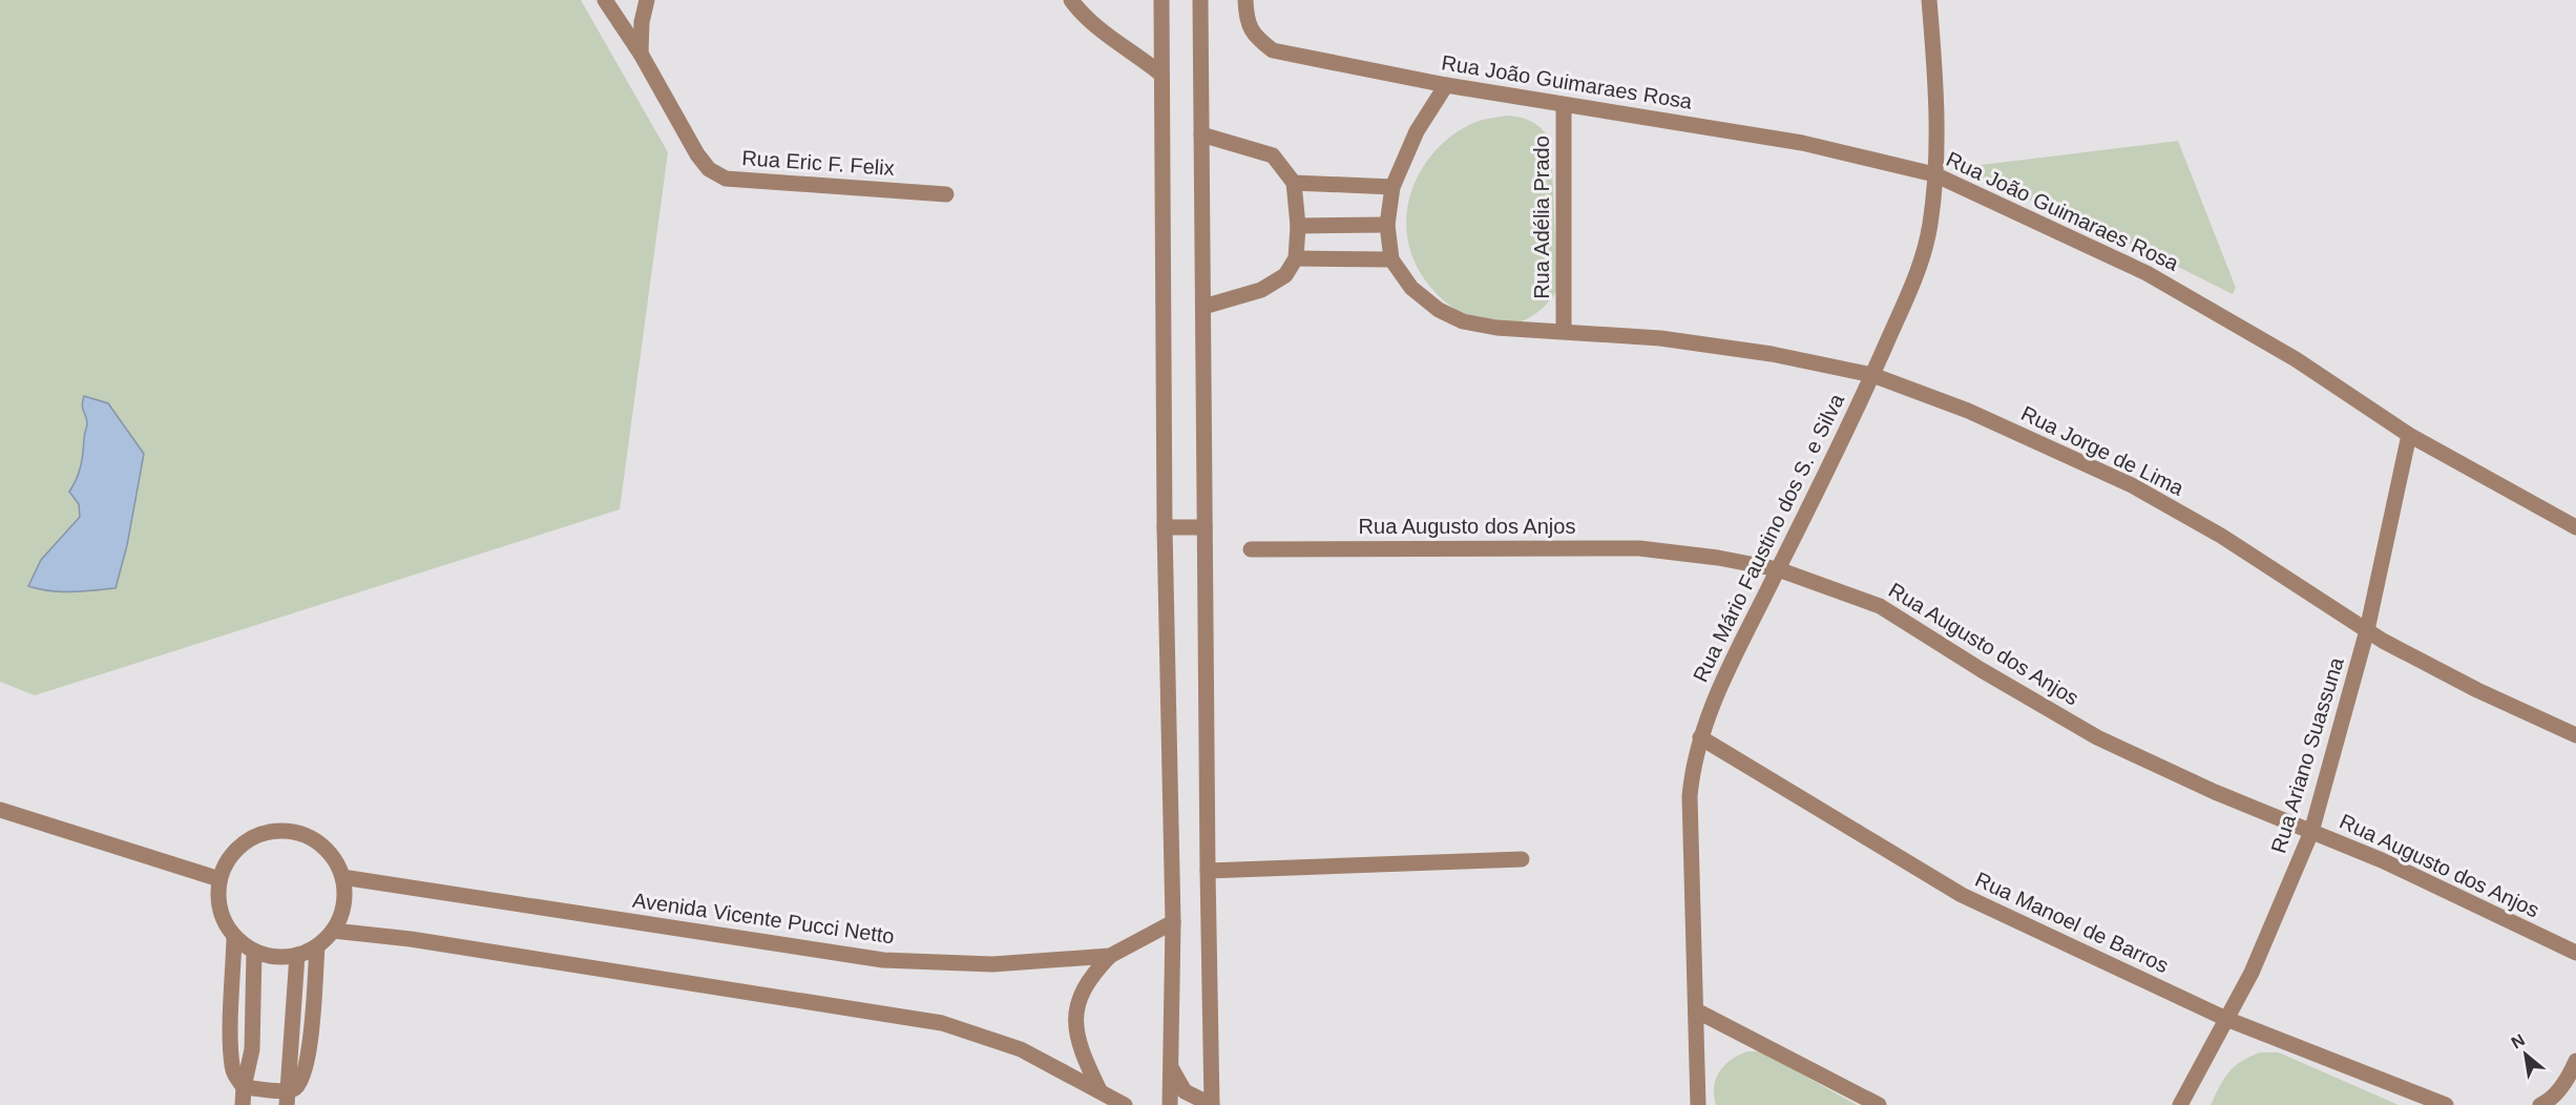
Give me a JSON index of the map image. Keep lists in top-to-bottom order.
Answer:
{
  "streets": {
    "street": [
      "Rua João Guimaraes Rosa",
      "Rua Eric F. Felix",
      "Rua Adélia Prado",
      "Rua Jorge de Lima",
      "Rua Augusto dos Anjos",
      "Rua Mário Faustino dos S. e Silva",
      "Rua Ariano Suassuna",
      "Avenida Vicente Pucci Netto",
      "Rua Manoel de Barros"
    ]
  },
  "crossings": [
    ["Rua João Guimaraes Rosa", "Rua Adélia Prado"],
    ["Rua João Guimaraes Rosa", "Rua Mário Faustino dos S. e Silva"],
    ["Rua João Guimaraes Rosa", "Rua Ariano Suassuna"],
    ["Rua Adélia Prado", "Rua Jorge de Lima"],
    ["Rua Jorge de Lima", "Rua Mário Faustino dos S. e Silva"],
    ["Rua Jorge de Lima", "Rua Ariano Suassuna"],
    ["Rua Augusto dos Anjos", "Rua Mário Faustino dos S. e Silva"],
    ["Rua Augusto dos Anjos", "Rua Ariano Suassuna"],
    ["Rua Mário Faustino dos S. e Silva", "Rua Manoel de Barros"],
    ["Rua Ariano Suassuna", "Rua Manoel de Barros"]
  ],
  "north": "top left"
}
